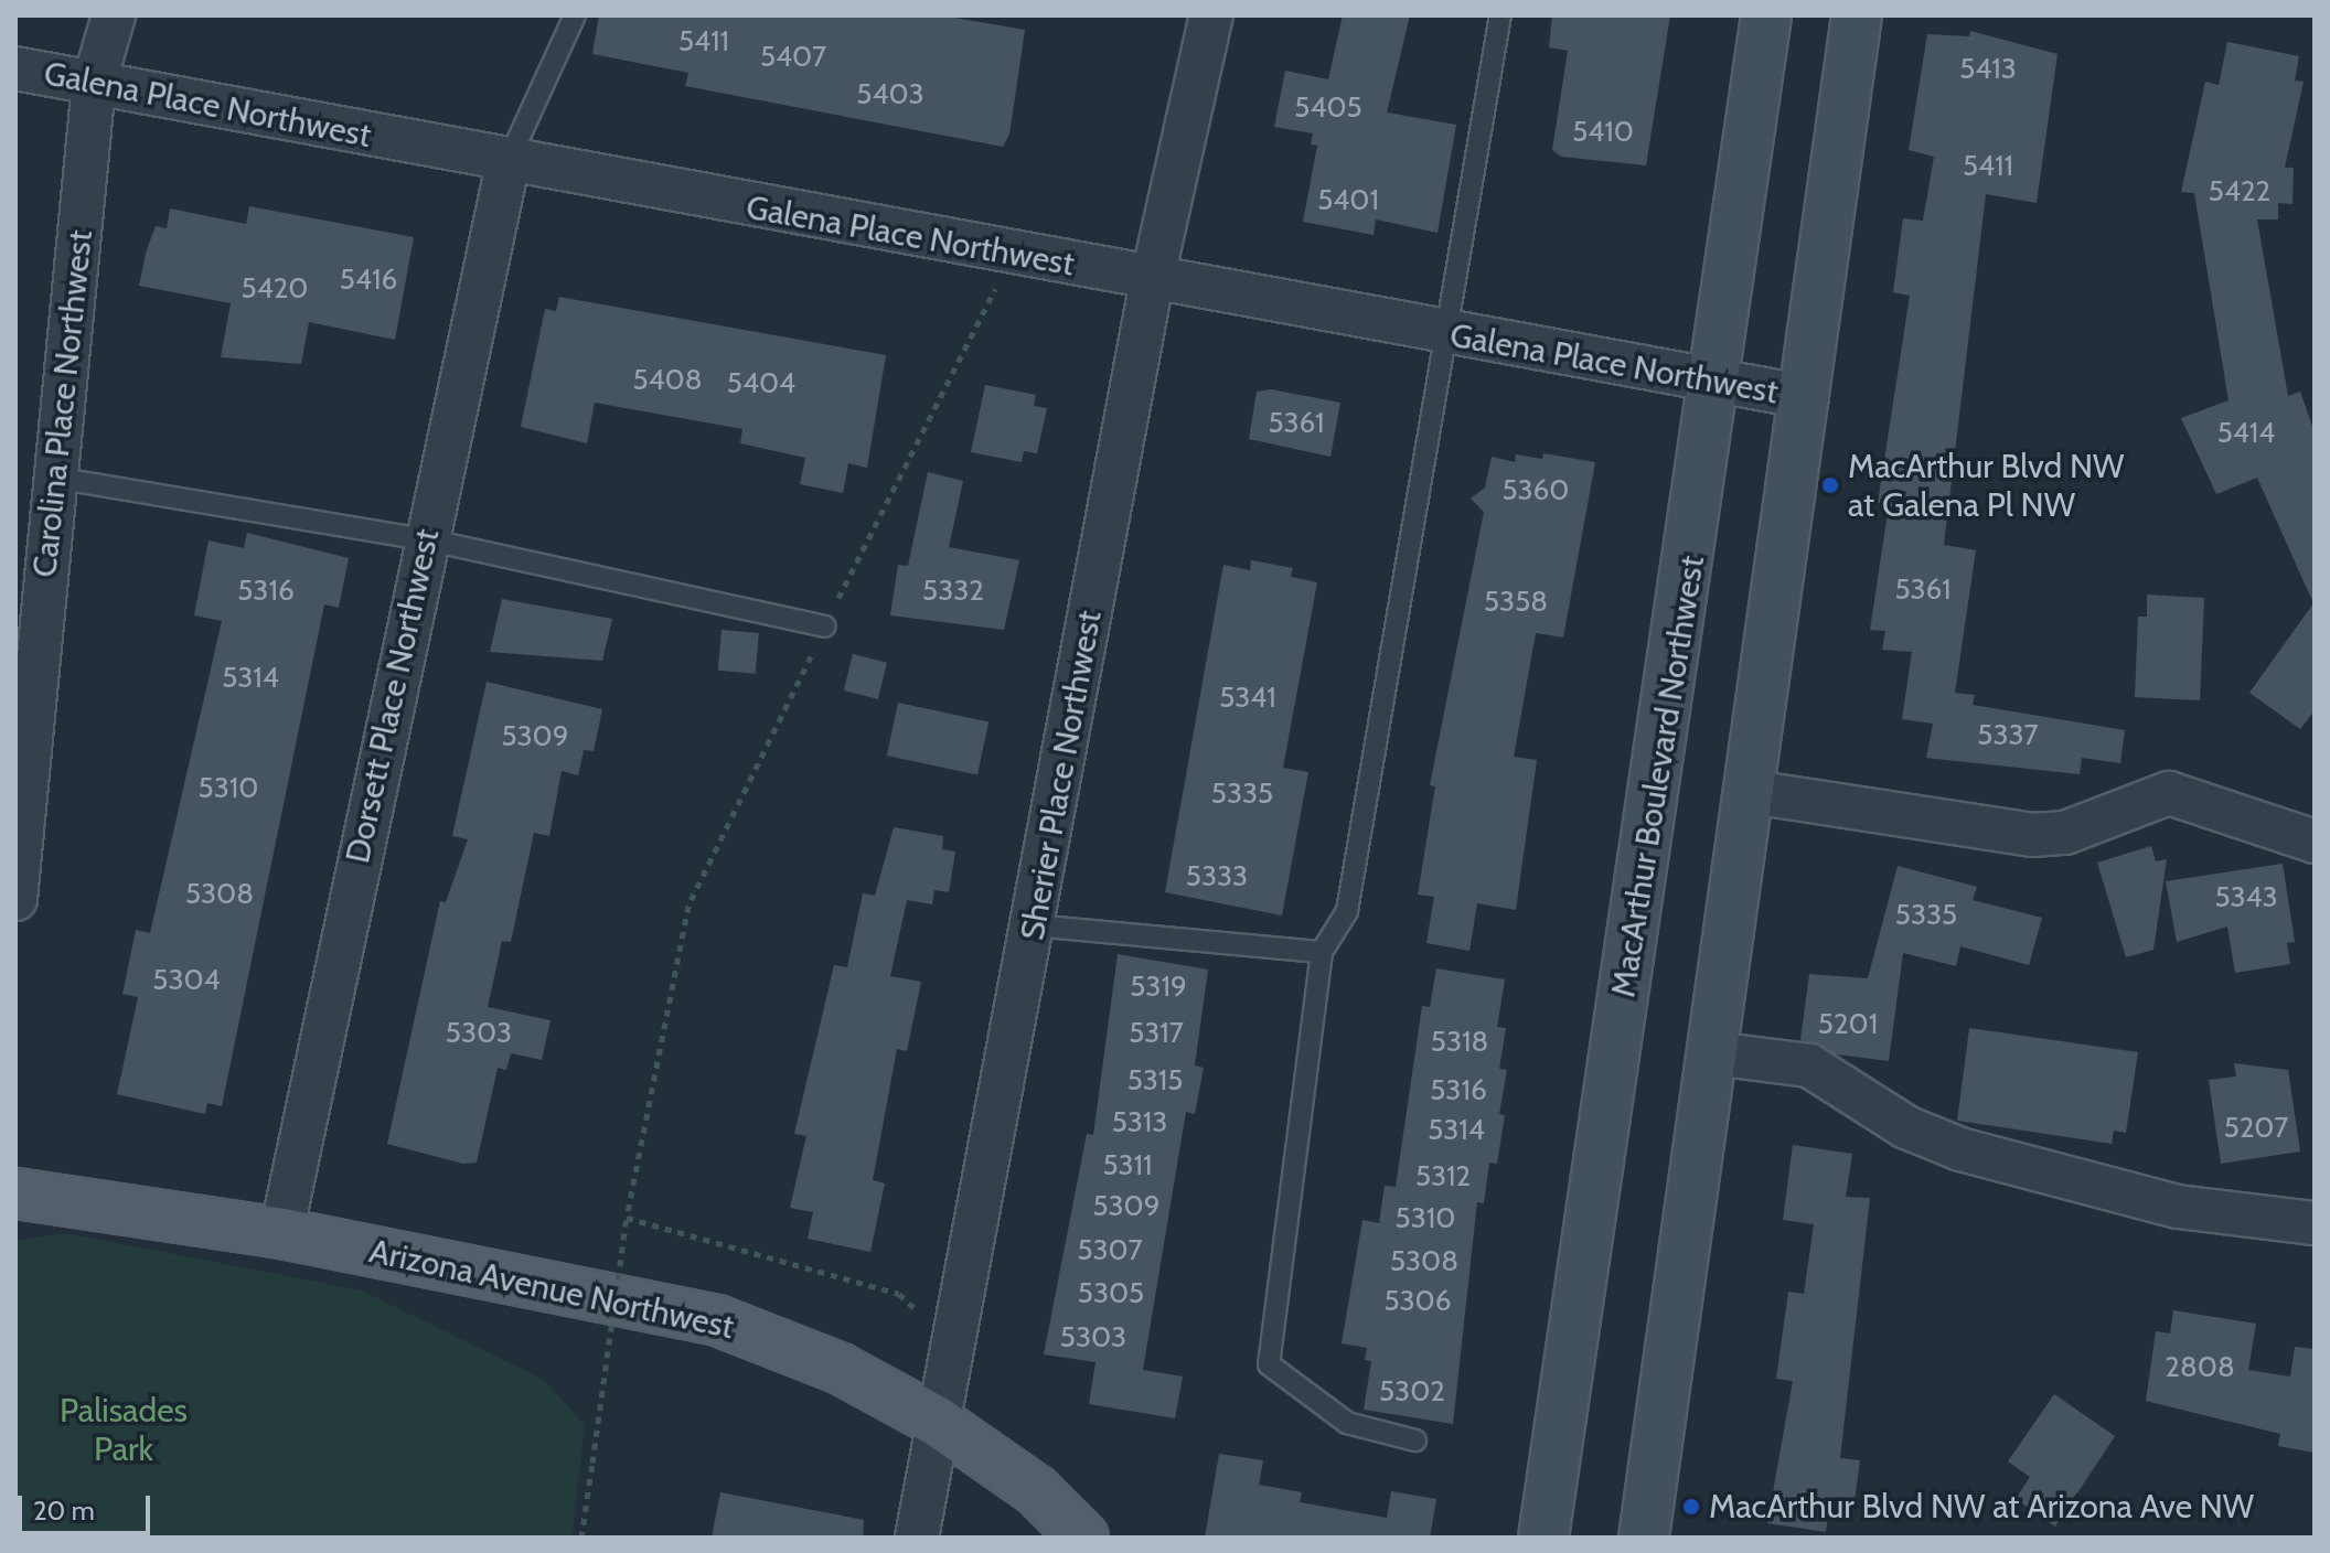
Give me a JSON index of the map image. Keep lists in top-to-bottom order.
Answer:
{
  "streets": {
    "main road": ["MacArthur Boulevard Northwest", "Arizona Avenue Northwest"],
    "street": [
      "Galena Place Northwest",
      "Carolina Place Northwest",
      "Dorsett Place Northwest",
      "Sherier Place Northwest"
    ]
  },
  "crossings": [
    ["Galena Place Northwest", "Carolina Place Northwest"],
    ["Galena Place Northwest", "Dorsett Place Northwest"],
    ["Galena Place Northwest", "Sherier Place Northwest"],
    ["Galena Place Northwest", "MacArthur Boulevard Northwest"],
    ["Dorsett Place Northwest", "Arizona Avenue Northwest"],
    ["Sherier Place Northwest", "Arizona Avenue Northwest"]
  ],
  "parks": ["Palisades Park"],
  "places": ["MacArthur Blvd NW at Galena Pl NW", "MacArthur Blvd NW at Arizona Ave NW"],
  "house_numbers": [
    "5411",
    "5407",
    "5413",
    "5403",
    "5405",
    "5410",
    "5411",
    "5422",
    "5401",
    "5416",
    "5420",
    "5408",
    "5404",
    "5361",
    "5414",
    "5360",
    "5361",
    "5316",
    "5332",
    "5358",
    "5314",
    "5341",
    "5337",
    "5309",
    "5310",
    "5335",
    "5333",
    "5308",
    "5343",
    "5335",
    "5304",
    "5319",
    "5201",
    "5303",
    "5317",
    "5318",
    "5315",
    "5316",
    "5313",
    "5207",
    "5314",
    "5311",
    "5312",
    "5309",
    "5310",
    "5307",
    "5308",
    "5305",
    "5306",
    "5303",
    "2808",
    "5302"
  ],
  "scale_bar": "20 m"
}
